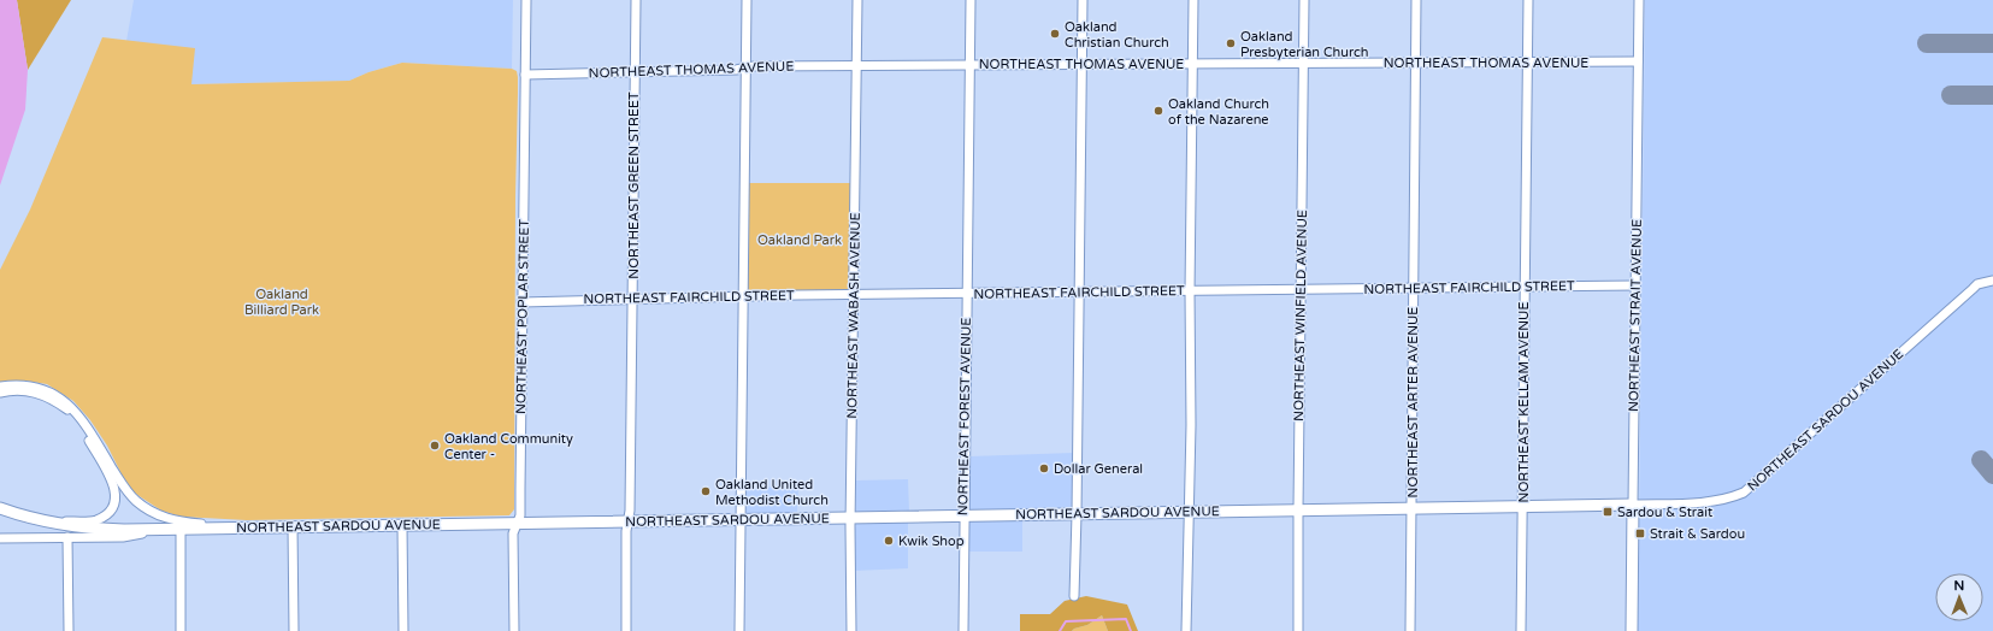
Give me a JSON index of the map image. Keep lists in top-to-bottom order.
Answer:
{
  "streets": {
    "main road": ["NORTHEAST STRAIT AVENUE", "NORTHEAST SARDOU AVENUE"],
    "street": [
      "NORTHEAST THOMAS AVENUE",
      "NORTHEAST GREEN STREET",
      "NORTHEAST FAIRCHILD STREET",
      "NORTHEAST WABASH AVENUE",
      "NORTHEAST WINFIELD AVENUE",
      "NORTHEAST POPLAR STREET",
      "NORTHEAST ARTER AVENUE",
      "NORTHEAST KELLAM AVENUE",
      "NORTHEAST FOREST AVENUE"
    ]
  },
  "crossings": [
    ["NORTHEAST THOMAS AVENUE", "NORTHEAST GREEN STREET"],
    ["NORTHEAST THOMAS AVENUE", "NORTHEAST WABASH AVENUE"],
    ["NORTHEAST THOMAS AVENUE", "NORTHEAST WINFIELD AVENUE"],
    ["NORTHEAST THOMAS AVENUE", "NORTHEAST STRAIT AVENUE"],
    ["NORTHEAST THOMAS AVENUE", "NORTHEAST POPLAR STREET"],
    ["NORTHEAST THOMAS AVENUE", "NORTHEAST ARTER AVENUE"],
    ["NORTHEAST THOMAS AVENUE", "NORTHEAST KELLAM AVENUE"],
    ["NORTHEAST THOMAS AVENUE", "NORTHEAST FOREST AVENUE"],
    ["NORTHEAST GREEN STREET", "NORTHEAST FAIRCHILD STREET"],
    ["NORTHEAST GREEN STREET", "NORTHEAST SARDOU AVENUE"],
    ["NORTHEAST FAIRCHILD STREET", "NORTHEAST WABASH AVENUE"],
    ["NORTHEAST FAIRCHILD STREET", "NORTHEAST WINFIELD AVENUE"],
    ["NORTHEAST FAIRCHILD STREET", "NORTHEAST STRAIT AVENUE"],
    ["NORTHEAST FAIRCHILD STREET", "NORTHEAST POPLAR STREET"],
    ["NORTHEAST FAIRCHILD STREET", "NORTHEAST ARTER AVENUE"],
    ["NORTHEAST FAIRCHILD STREET", "NORTHEAST KELLAM AVENUE"],
    ["NORTHEAST FAIRCHILD STREET", "NORTHEAST FOREST AVENUE"],
    ["NORTHEAST WABASH AVENUE", "NORTHEAST SARDOU AVENUE"],
    ["NORTHEAST WINFIELD AVENUE", "NORTHEAST SARDOU AVENUE"],
    ["NORTHEAST STRAIT AVENUE", "NORTHEAST SARDOU AVENUE"],
    ["NORTHEAST POPLAR STREET", "NORTHEAST SARDOU AVENUE"],
    ["NORTHEAST ARTER AVENUE", "NORTHEAST SARDOU AVENUE"],
    ["NORTHEAST KELLAM AVENUE", "NORTHEAST SARDOU AVENUE"],
    ["NORTHEAST FOREST AVENUE", "NORTHEAST SARDOU AVENUE"]
  ],
  "parks": ["Oakland Park", "Oakland Billiard Park"],
  "places": {
    "other": [
      "Oakland Christian Church",
      "Oakland Presbyterian Church",
      "Oakland Church of the Nazarene",
      "Oakland Community Center -",
      "Dollar General",
      "Oakland United Methodist Church",
      "Kwik Shop"
    ],
    "transit": ["Sardou & Strait", "Strait & Sardou"]
  },
  "north": "top"
}
